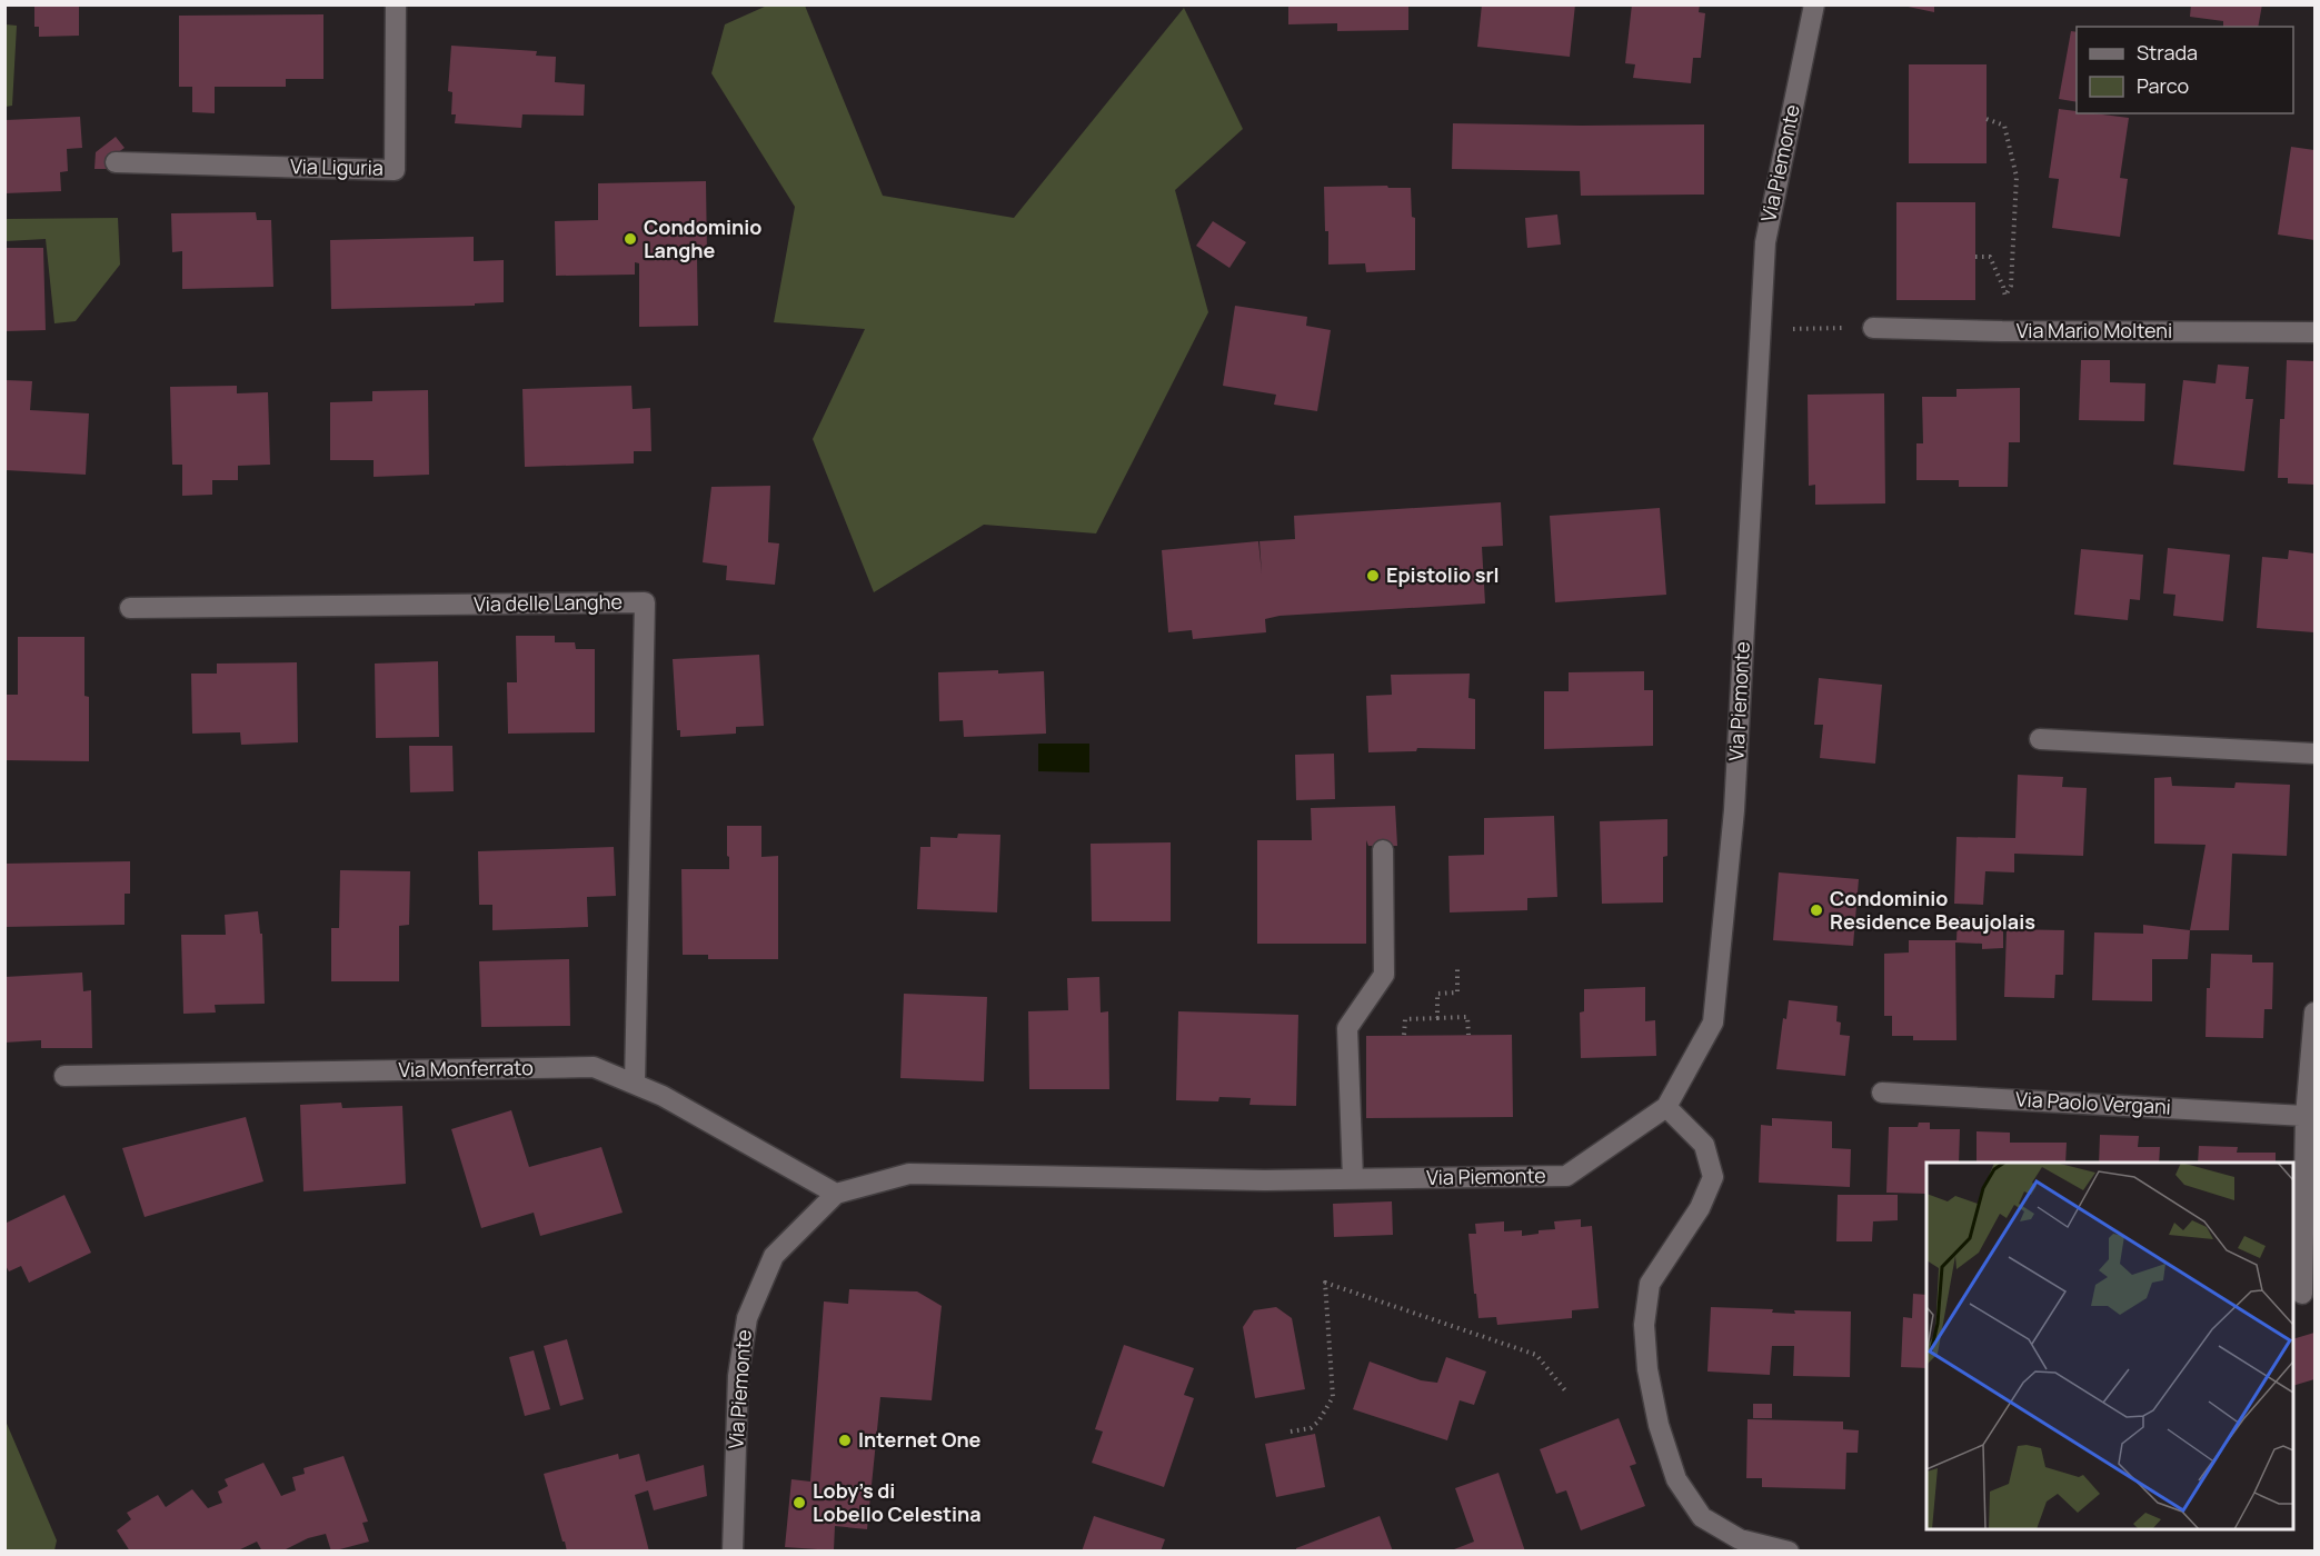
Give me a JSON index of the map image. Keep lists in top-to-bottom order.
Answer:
{
  "streets": {
    "street": [
      "Via Piemonte",
      "Via Liguria",
      "Via Mario Molteni",
      "Via delle Langhe",
      "Via Monferrato",
      "Via Paolo Vergani"
    ]
  },
  "crossings": [
    ["Via Piemonte", "Via Monferrato"],
    ["Via delle Langhe", "Via Monferrato"]
  ],
  "places": [
    "Condominio Langhe",
    "Epistolio srl",
    "Condominio Residence Beaujolais",
    "Internet One",
    "Loby's di Lobello Celestina"
  ],
  "legend": ["Strada", "Parco"]
}
